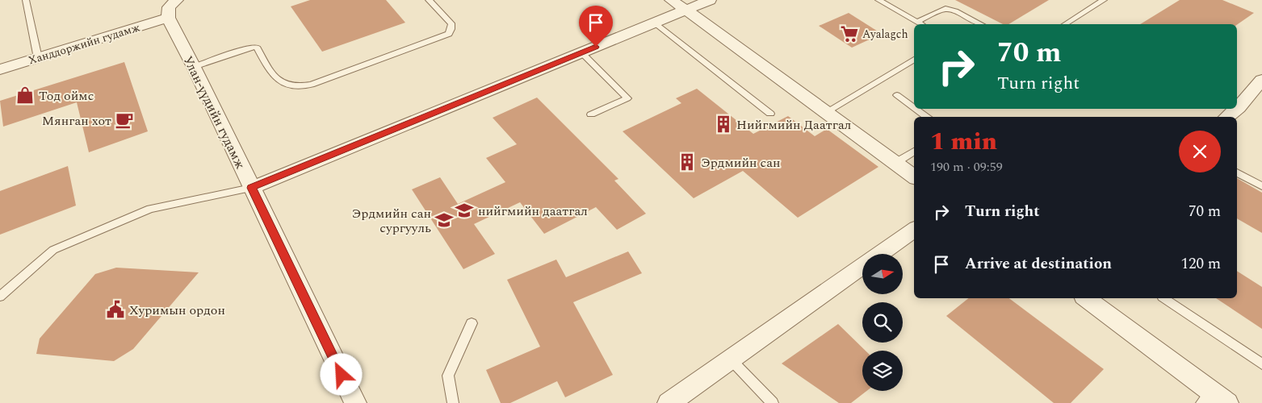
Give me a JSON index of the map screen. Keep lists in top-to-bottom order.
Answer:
{
  "streets": {
    "street": ["Ханддоржийн гудамж", "Улан-үүдийн гудамж"]
  },
  "crossings": [
    ["Ханддоржийн гудамж", "Улан-үүдийн гудамж"]
  ],
  "places": {
    "supermarket": ["Ayalagch"],
    "shop": ["Тод оймс"],
    "cafe": ["Мянган хот"],
    "building": ["Нийгмийн Даатгал", "Эрдмийн сан"],
    "school or university": ["нийгмийн даатгал", "Эрдмийн сан сургууль"],
    "public building": ["Хуримын ордон"]
  },
  "north": "right",
  "page": {
    "turn": ["70 m", "Turn right"],
    "heading": ["1 min", "190 m · 09:59"],
    "list": [
      {
        "name": "Turn right",
        "value": "70 m"
      },
      {
        "name": "Arrive at destination",
        "value": "120 m"
      }
    ]
  }
}
